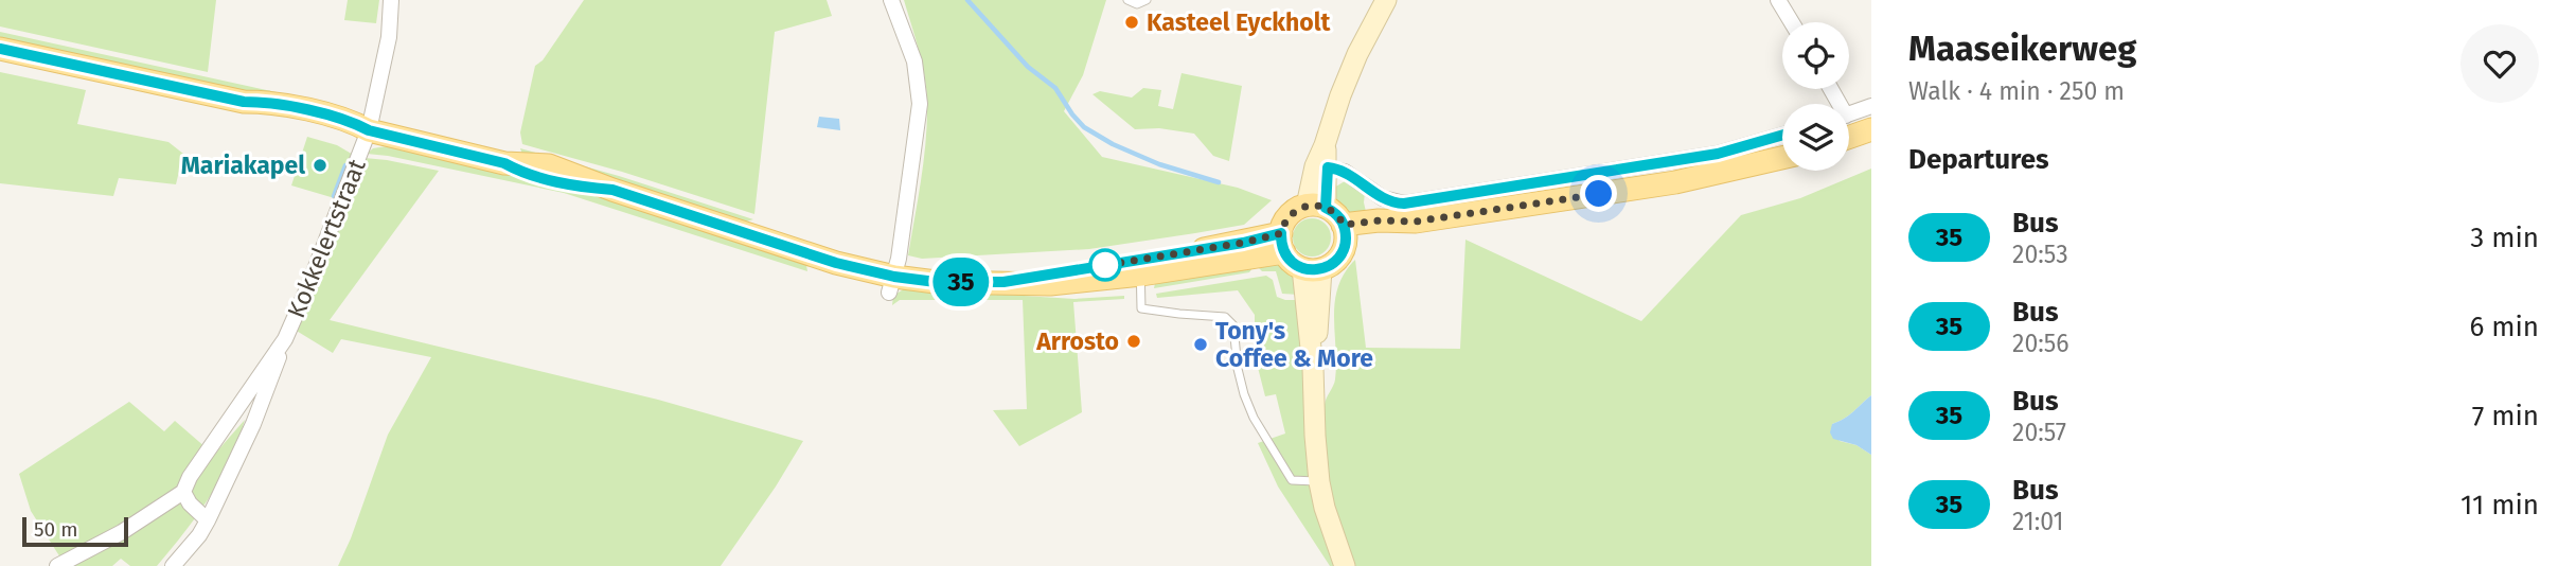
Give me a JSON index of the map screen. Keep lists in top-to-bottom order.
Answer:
{
  "streets": {
    "street": ["Kokkelertstraat"]
  },
  "places": [
    "Kasteel Eyckholt",
    "Mariakapel",
    "Arrosto",
    "Tony's Coffee & More"
  ],
  "lines": ["bus line 35"],
  "scale_bar": "50 m",
  "page": {
    "on_map": "35",
    "heading": [
      ["Maaseikerweg", "Walk · 4 min · 250 m"],
      "Departures"
    ],
    "list": [
      {
        "mark": "35",
        "name": "Bus",
        "note": "20:53",
        "value": "3 min"
      },
      {
        "mark": "35",
        "name": "Bus",
        "note": "20:56",
        "value": "6 min"
      },
      {
        "mark": "35",
        "name": "Bus",
        "note": "20:57",
        "value": "7 min"
      },
      {
        "mark": "35",
        "name": "Bus",
        "note": "21:01",
        "value": "11 min"
      }
    ],
    "scale": "50 m"
  }
}
